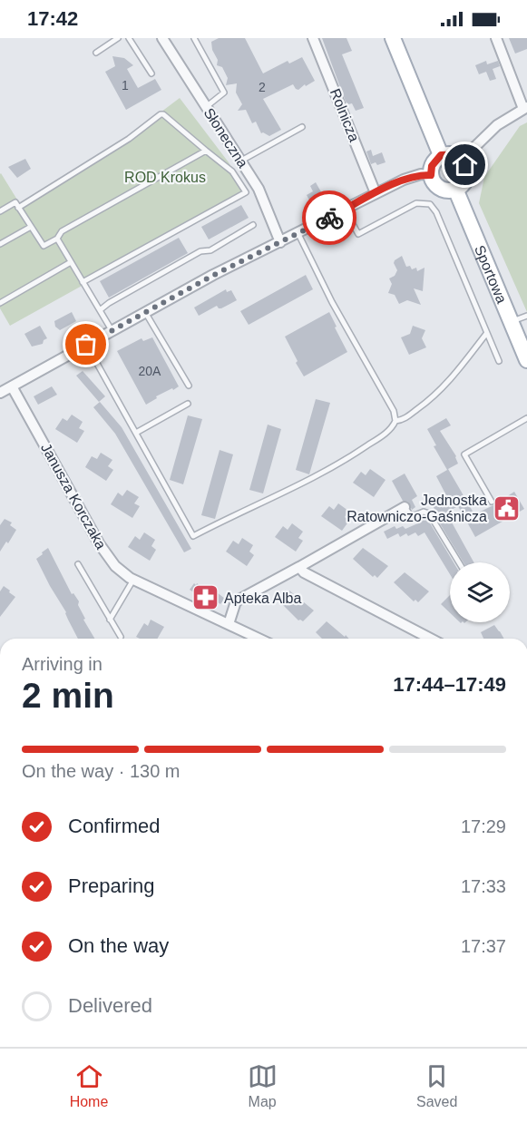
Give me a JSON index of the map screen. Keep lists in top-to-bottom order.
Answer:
{
  "streets": {
    "main road": ["Sportowa"],
    "street": ["Rolnicza", "Słoneczna", "Janusza Korczaka"]
  },
  "parks": ["ROD Krokus"],
  "places": {
    "public building": ["Jednostka Ratowniczo-Gaśnicza"],
    "pharmacy": ["Apteka Alba"]
  },
  "house_numbers": ["1", "2", "20A"],
  "page": {
    "status": "17:42",
    "heading": ["2 min", "Arriving in", "17:44–17:49"],
    "bar": "On the way · 130 m",
    "list": [
      ["Confirmed", "17:29"],
      ["Preparing", "17:33"],
      ["On the way", "17:37"],
      "Delivered"
    ],
    "tabs": ["Home", "Map", "Saved"]
  }
}
